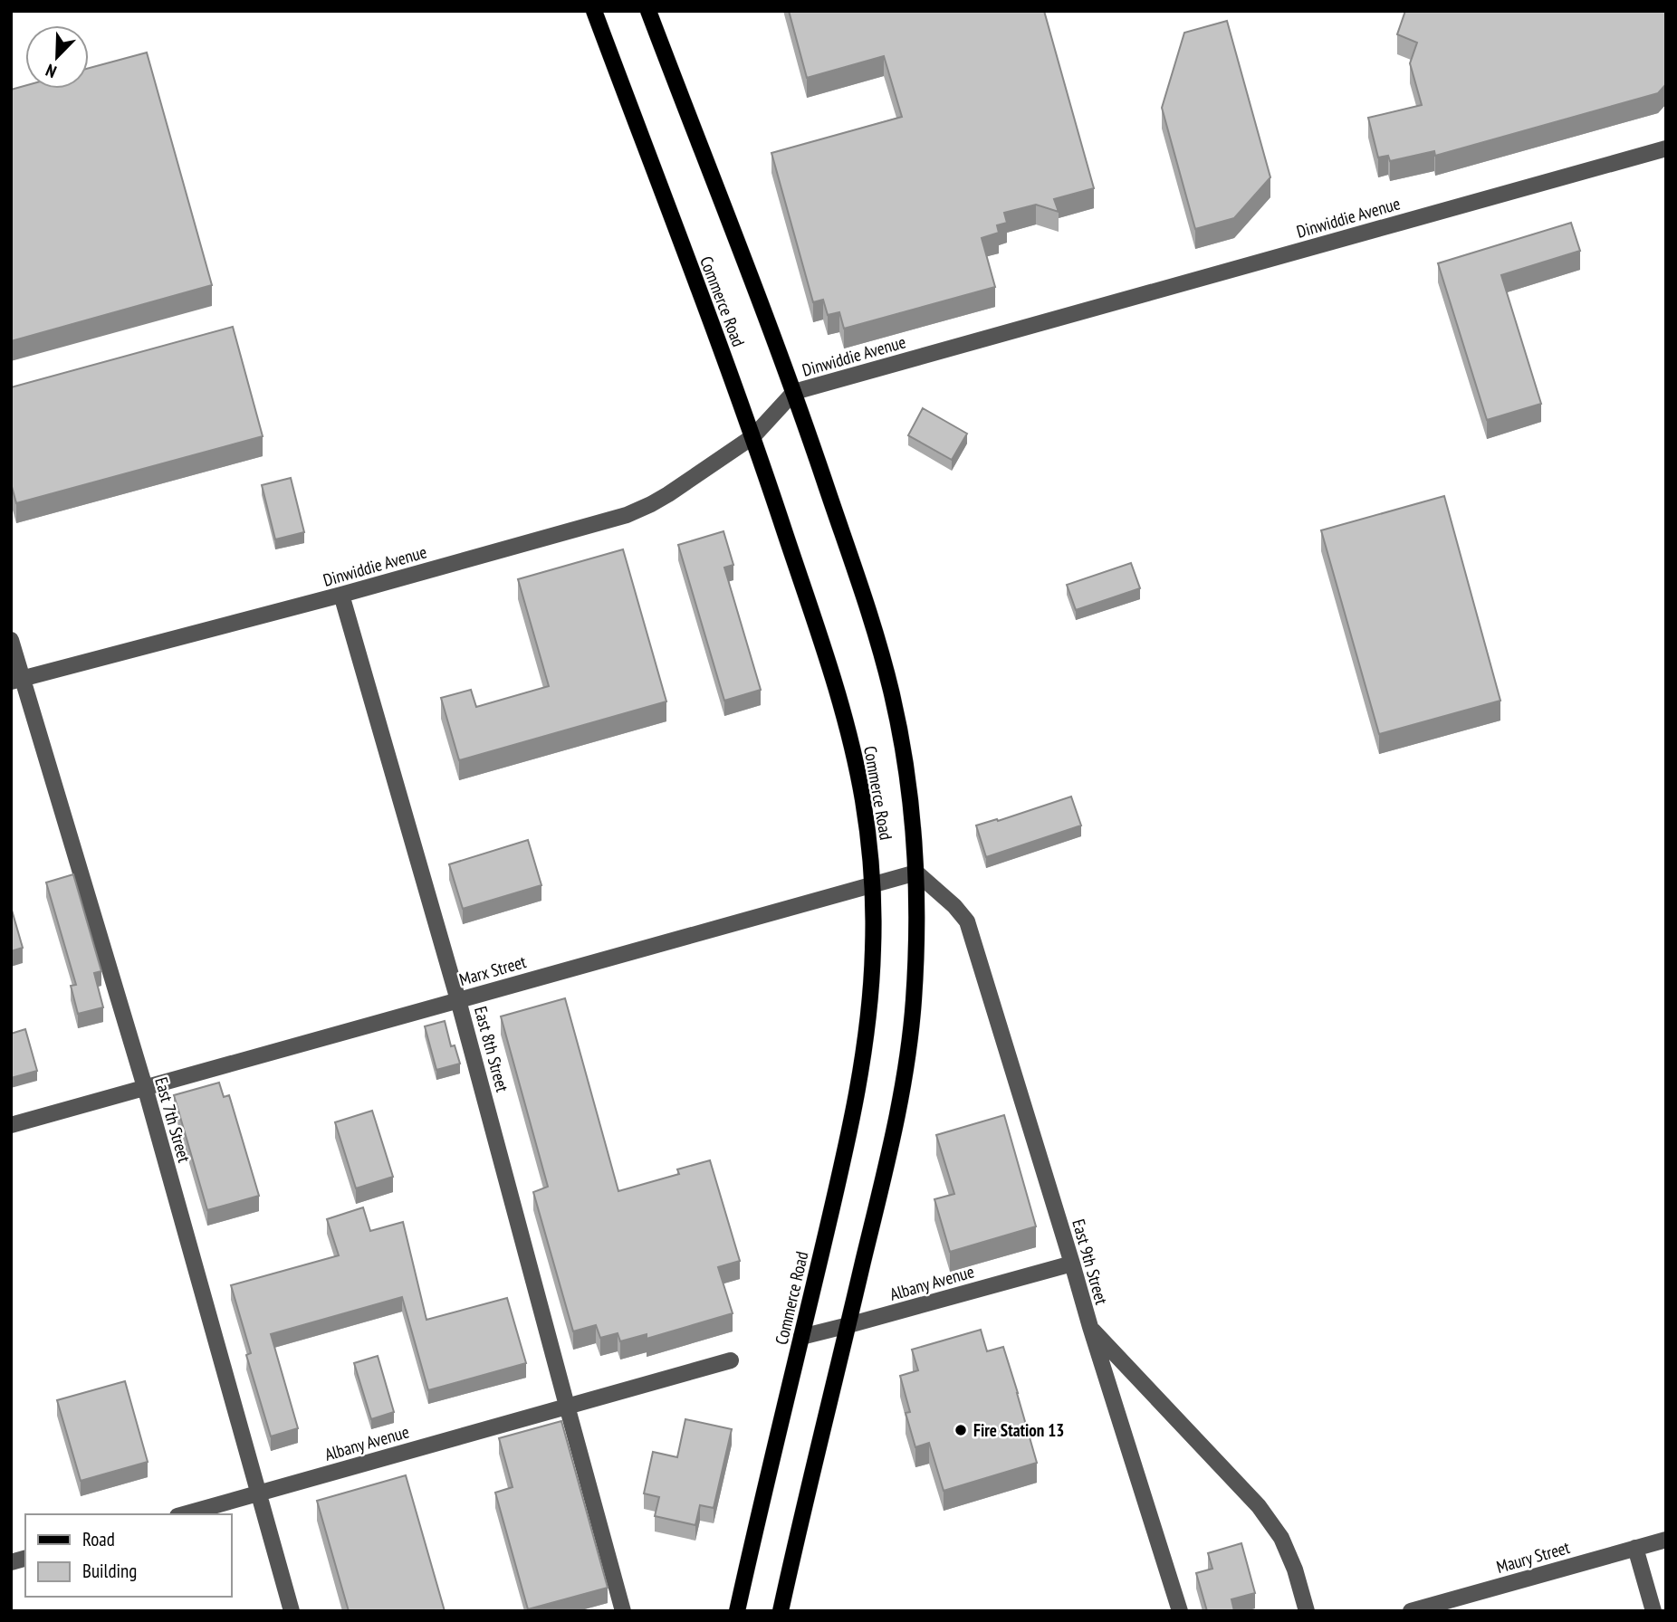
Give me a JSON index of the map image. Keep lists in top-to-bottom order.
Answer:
{
  "streets": {
    "main road": ["Commerce Road"],
    "street": [
      "Dinwiddie Avenue",
      "Marx Street",
      "East 8th Street",
      "East 7th Street",
      "East 9th Street",
      "Albany Avenue",
      "Maury Street"
    ]
  },
  "crossings": [
    ["Dinwiddie Avenue", "Commerce Road"],
    ["Dinwiddie Avenue", "East 8th Street"],
    ["Dinwiddie Avenue", "East 7th Street"],
    ["Commerce Road", "Marx Street"],
    ["Commerce Road", "East 9th Street"],
    ["Commerce Road", "Albany Avenue"],
    ["Marx Street", "East 8th Street"],
    ["Marx Street", "East 7th Street"],
    ["Marx Street", "East 9th Street"],
    ["East 8th Street", "Albany Avenue"],
    ["East 7th Street", "Albany Avenue"],
    ["East 9th Street", "Albany Avenue"]
  ],
  "places": ["Fire Station 13"],
  "legend": ["Road", "Building"],
  "north": "bottom left"
}
